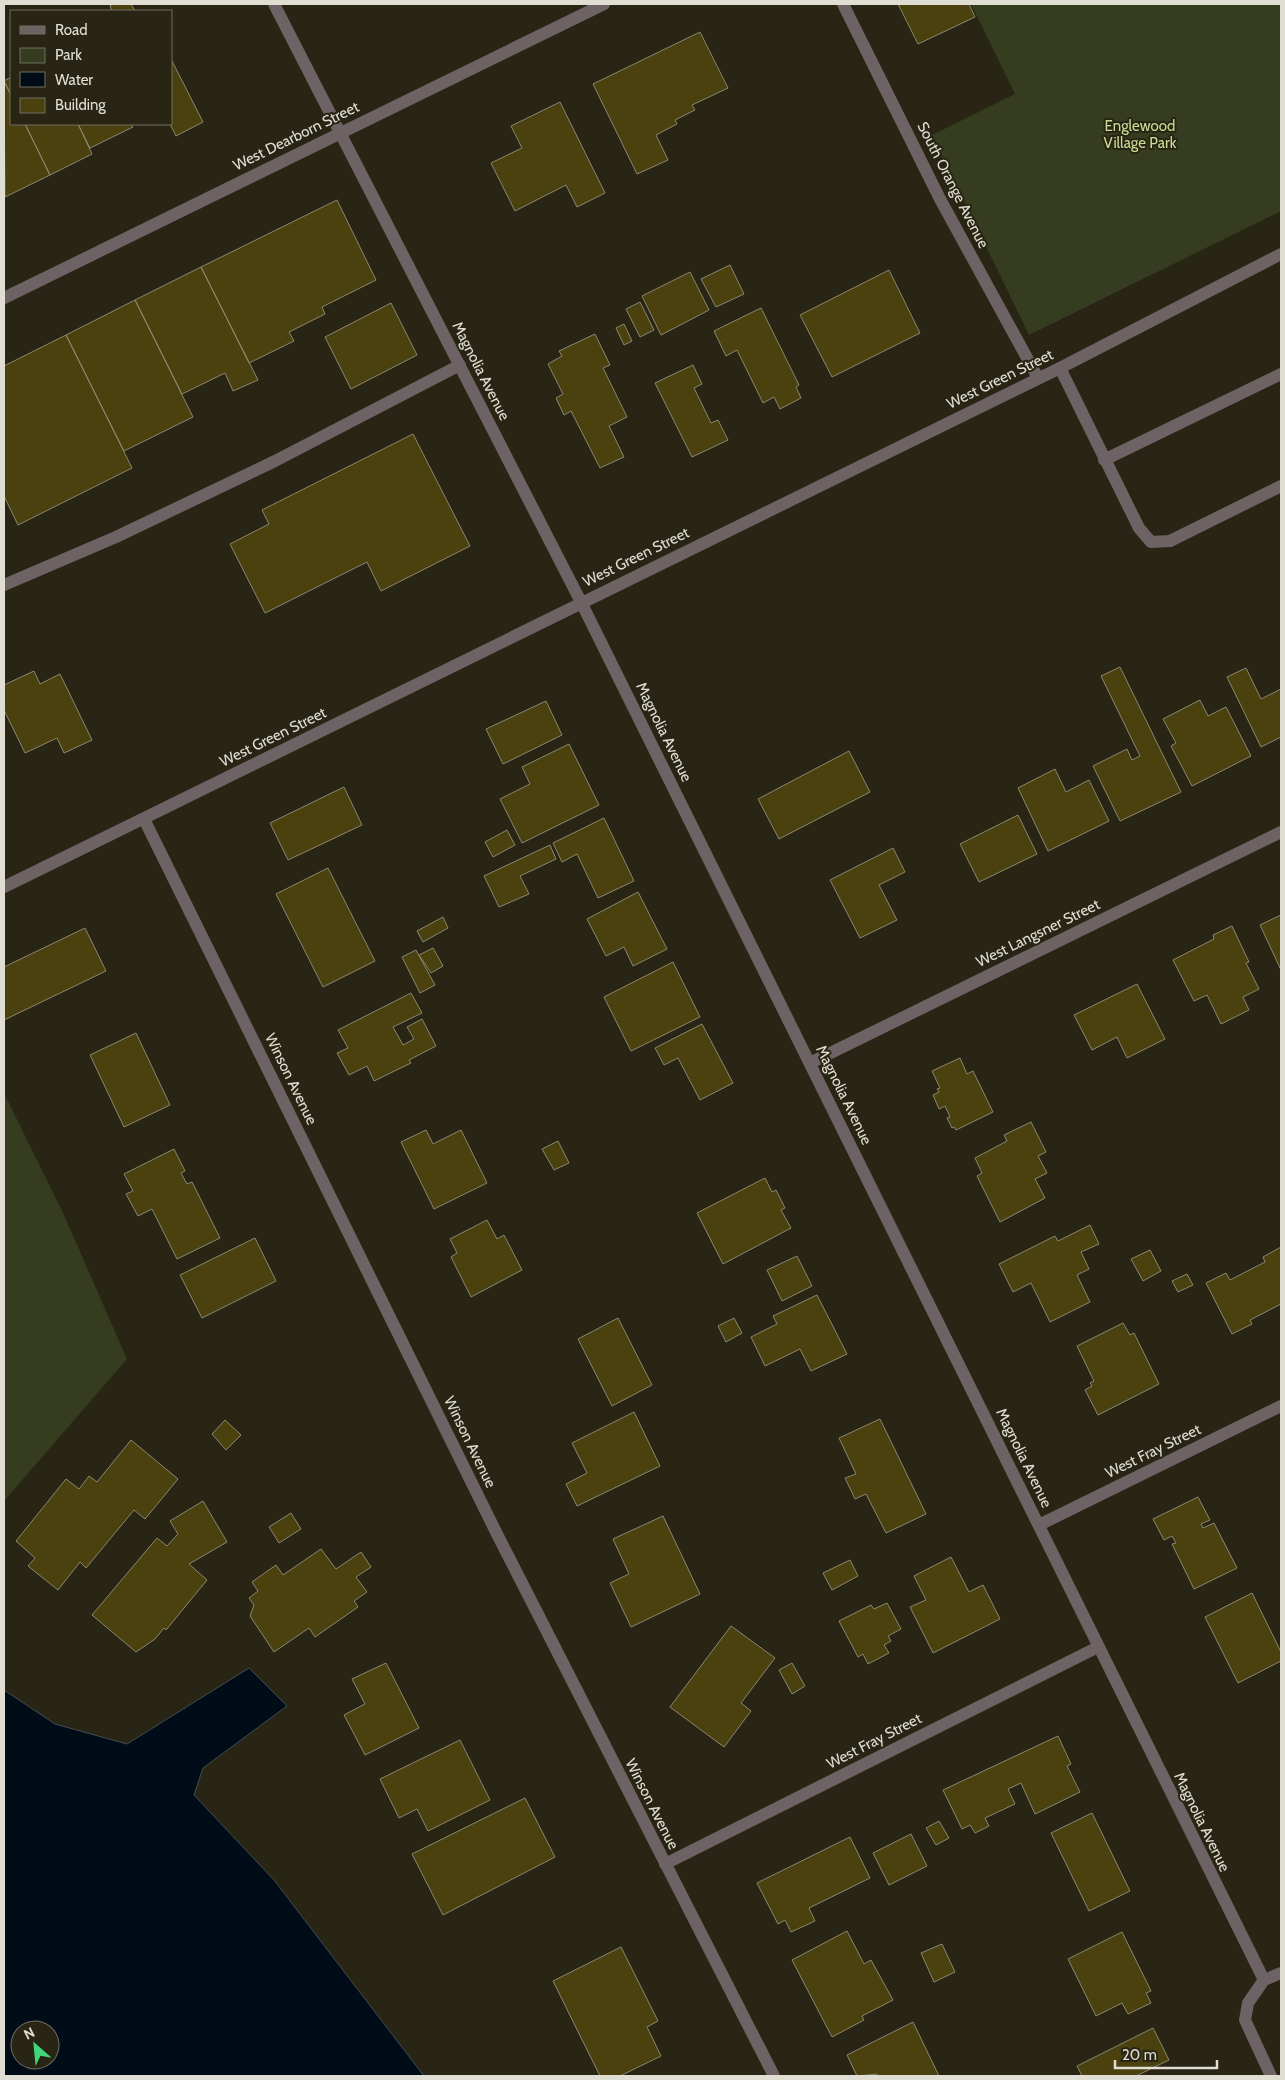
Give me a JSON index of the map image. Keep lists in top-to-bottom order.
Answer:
{
  "streets": {
    "street": [
      "West Dearborn Street",
      "South Orange Avenue",
      "Magnolia Avenue",
      "West Green Street",
      "West Langsner Street",
      "Winson Avenue",
      "West Fray Street"
    ]
  },
  "crossings": [
    ["West Dearborn Street", "Magnolia Avenue"],
    ["South Orange Avenue", "West Green Street"],
    ["Magnolia Avenue", "West Green Street"],
    ["Magnolia Avenue", "West Langsner Street"],
    ["Magnolia Avenue", "West Fray Street"],
    ["West Green Street", "Winson Avenue"],
    ["Winson Avenue", "West Fray Street"]
  ],
  "parks": ["Englewood Village Park"],
  "legend": [
    "Road",
    "Park",
    "Water",
    "Building"
  ],
  "scale_bar": "20 m",
  "north": "top left"
}
